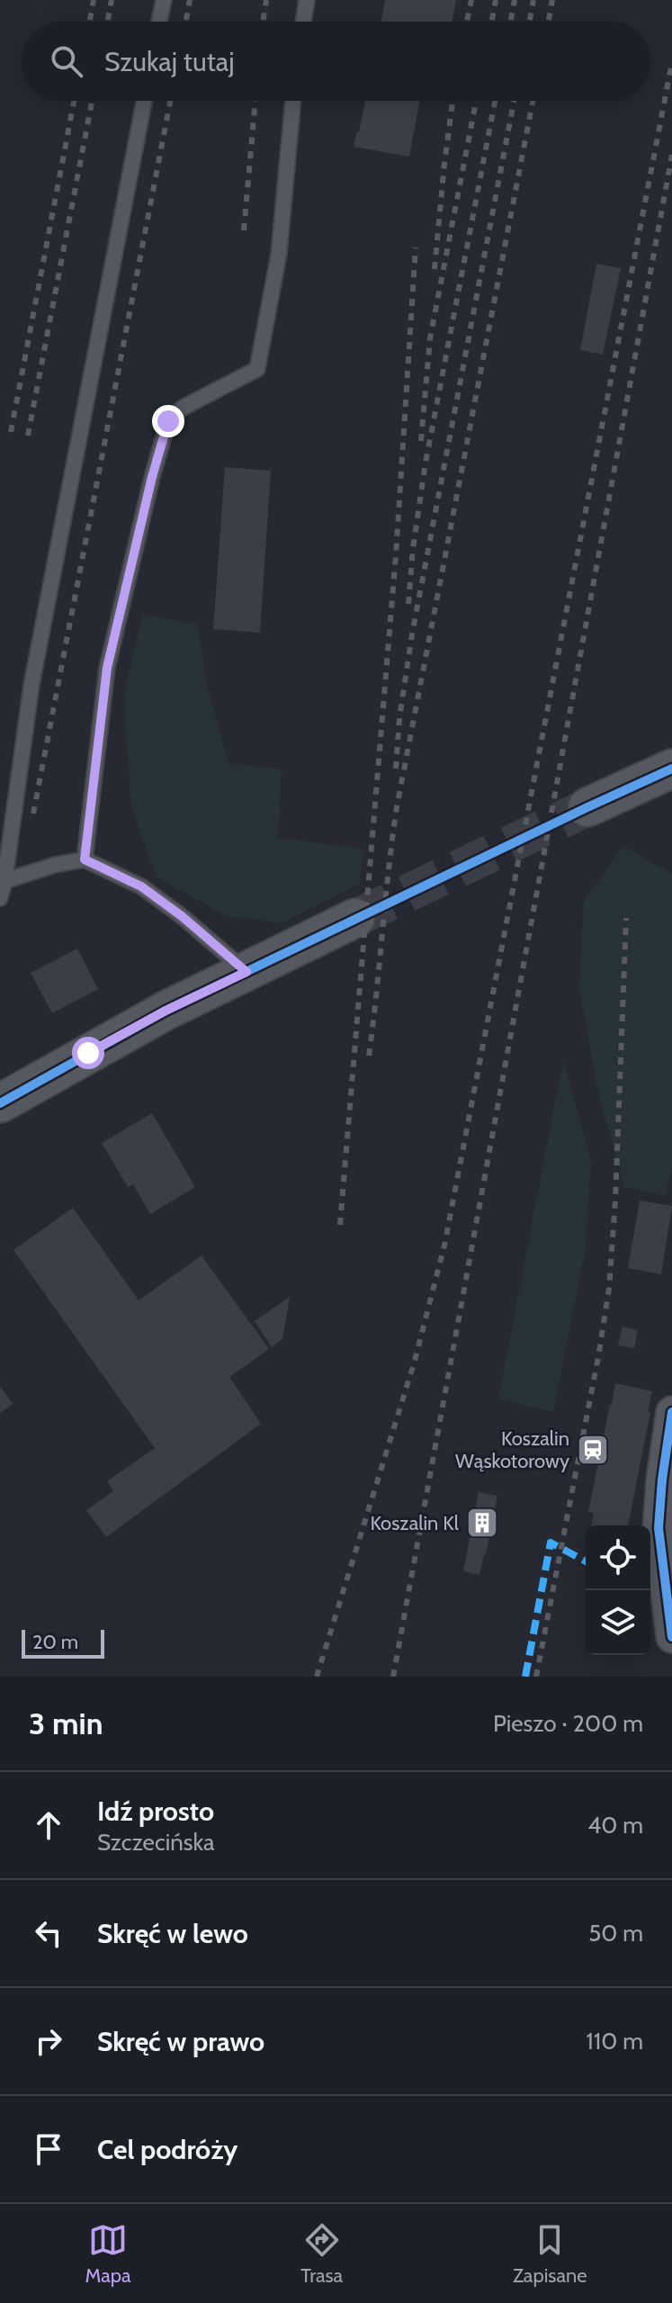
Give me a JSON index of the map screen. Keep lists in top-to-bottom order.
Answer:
{
  "places": {
    "station": ["Koszalin Wąskotorowy"],
    "building": ["Koszalin Kl"]
  },
  "scale_bar": "20 m",
  "page": {
    "search": "Szukaj tutaj",
    "scale": "20 m",
    "heading": ["3 min", "Pieszo · 200 m"],
    "list": [
      ["Idź prosto", "Szczecińska", "40 m"],
      ["Skręć w lewo", "50 m"],
      ["Skręć w prawo", "110 m"],
      "Cel podróży"
    ],
    "nav": ["Mapa", "Trasa", "Zapisane"]
  }
}
